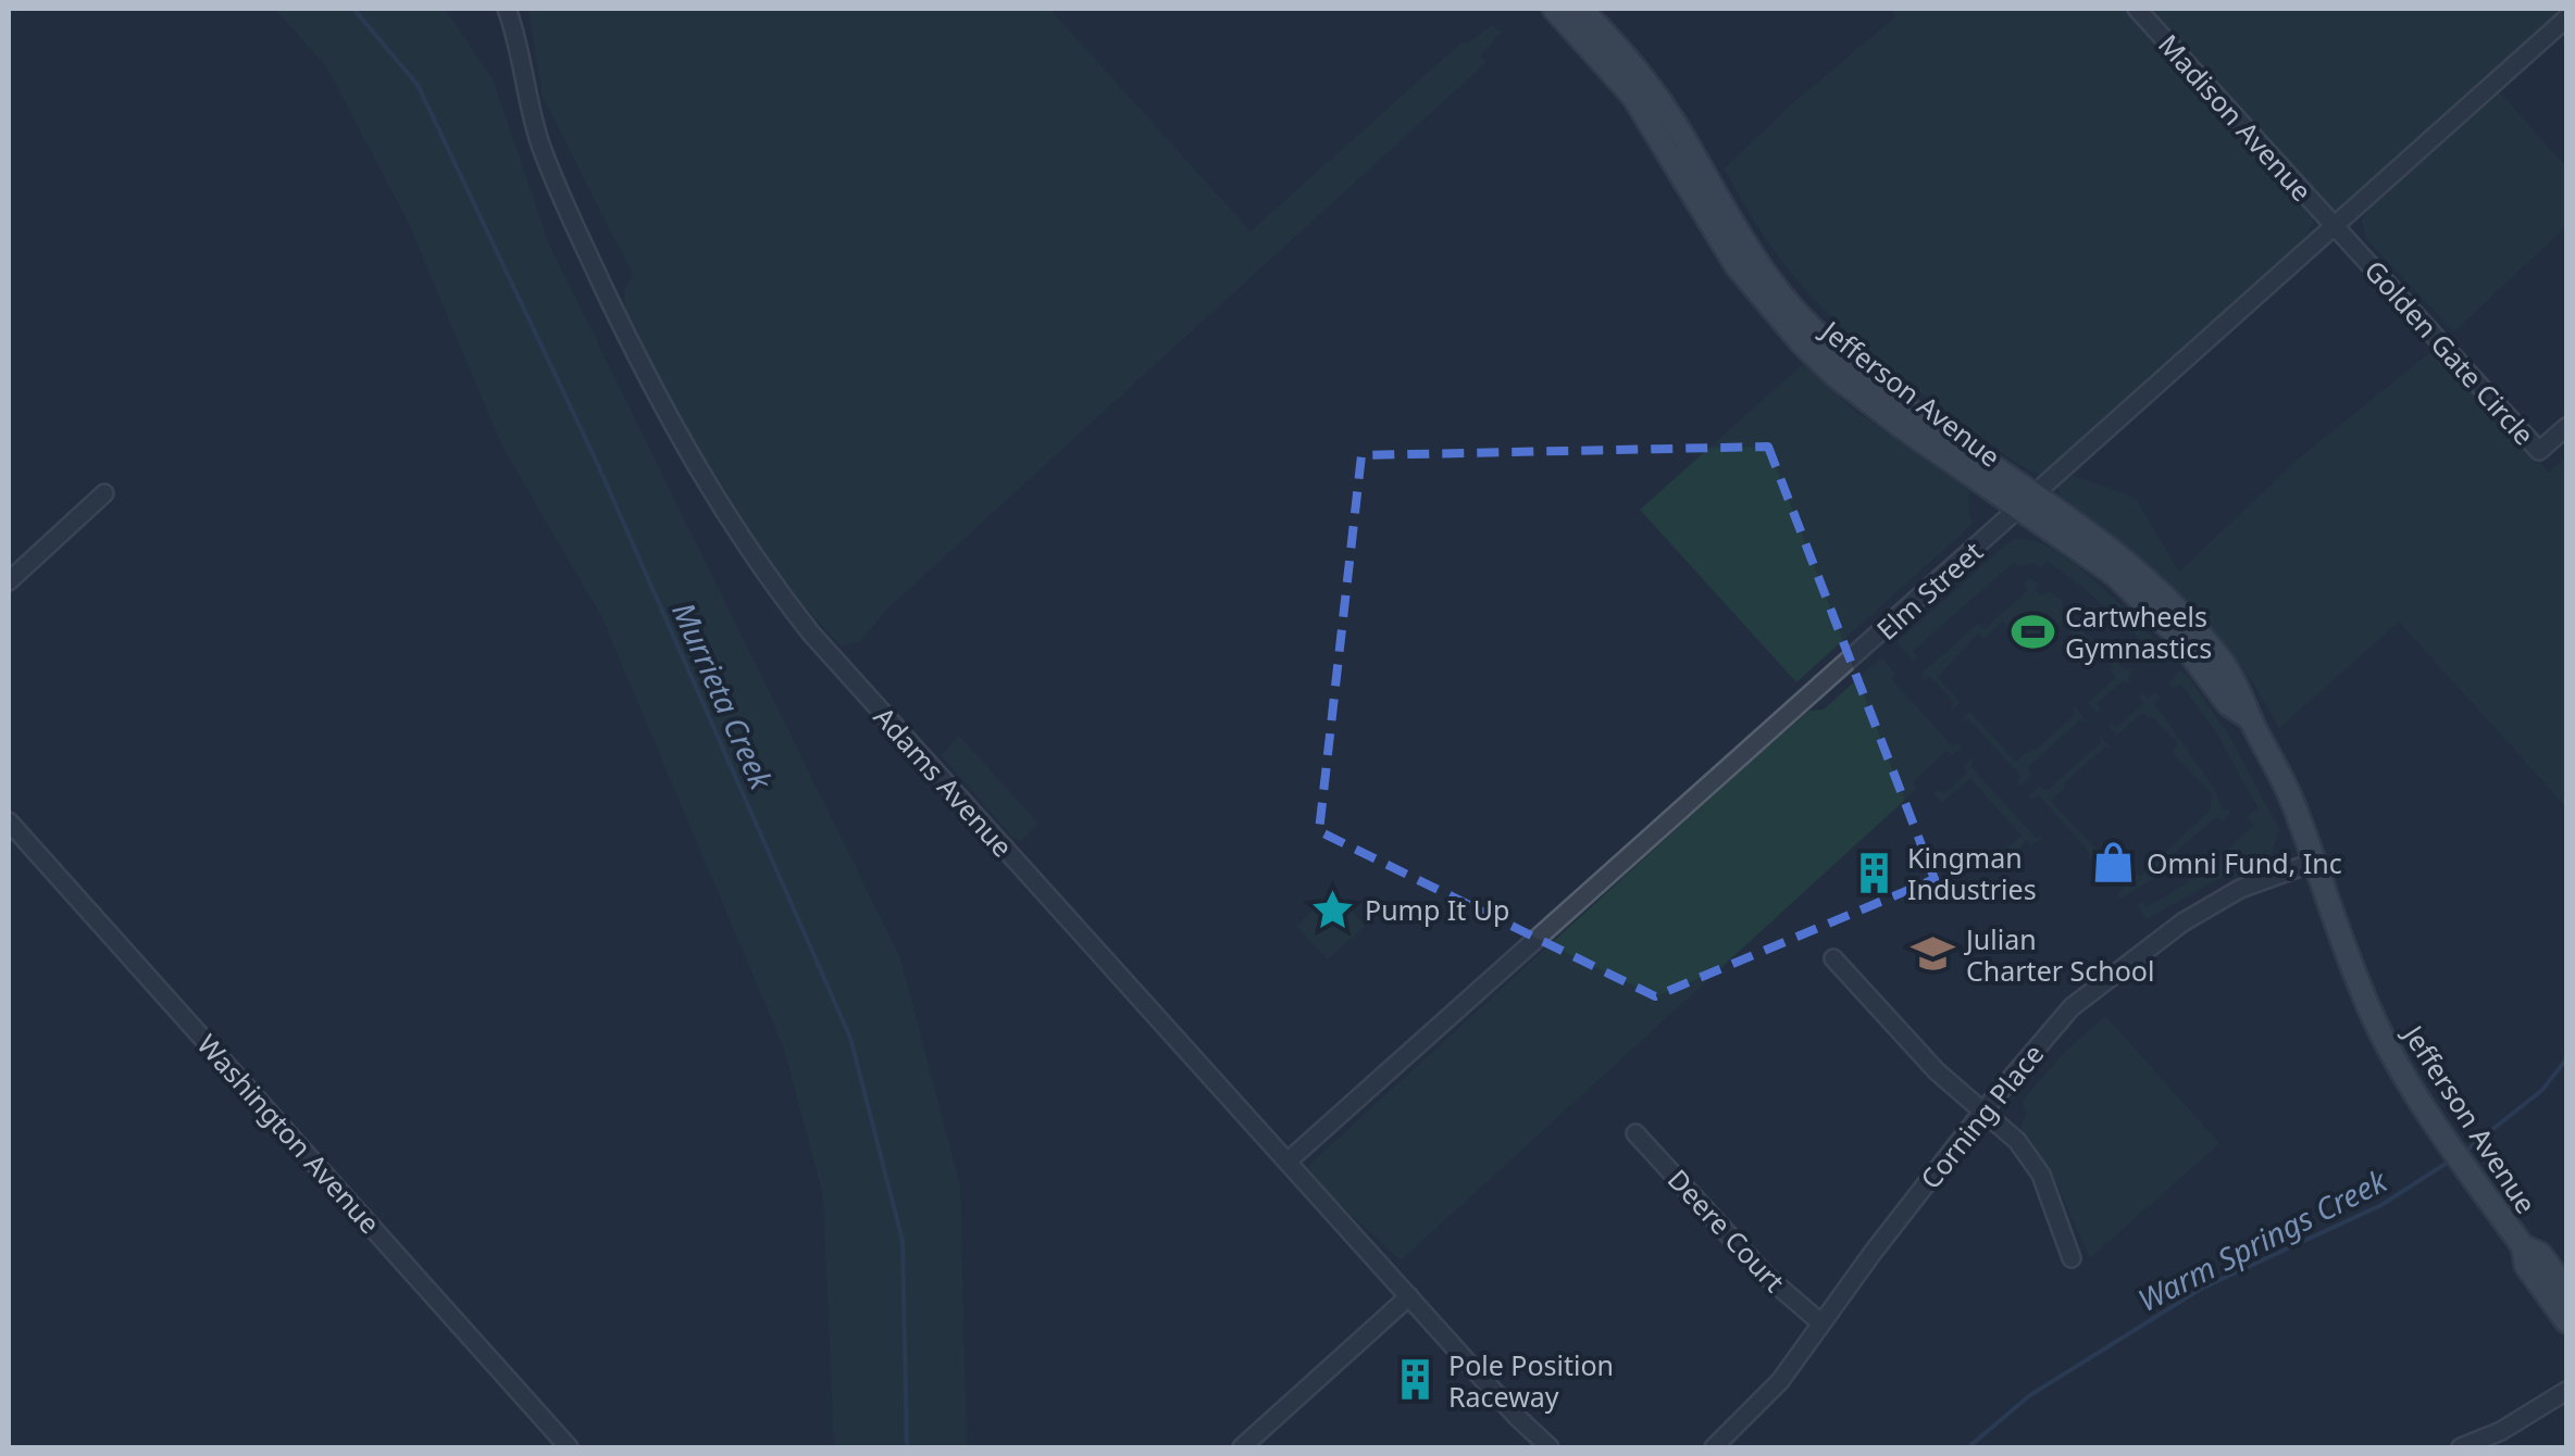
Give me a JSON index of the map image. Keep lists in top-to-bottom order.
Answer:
{
  "streets": {
    "main road": ["Jefferson Avenue"],
    "street": [
      "Madison Avenue",
      "Golden Gate Circle",
      "Elm Street",
      "Adams Avenue",
      "Corning Place",
      "Washington Avenue",
      "Deere Court"
    ]
  },
  "crossings": [
    ["Madison Avenue", "Golden Gate Circle"],
    ["Madison Avenue", "Elm Street"],
    ["Golden Gate Circle", "Elm Street"],
    ["Jefferson Avenue", "Elm Street"],
    ["Jefferson Avenue", "Corning Place"],
    ["Elm Street", "Adams Avenue"],
    ["Corning Place", "Deere Court"]
  ],
  "water": ["Murrieta Creek", "Warm Springs Creek"],
  "places": {
    "sports": ["Cartwheels Gymnastics"],
    "shop": ["Omni Fund, Inc"],
    "building": ["Kingman Industries", "Pole Position Raceway"],
    "place": ["Pump It Up"],
    "school or university": ["Julian Charter School"]
  }
}
